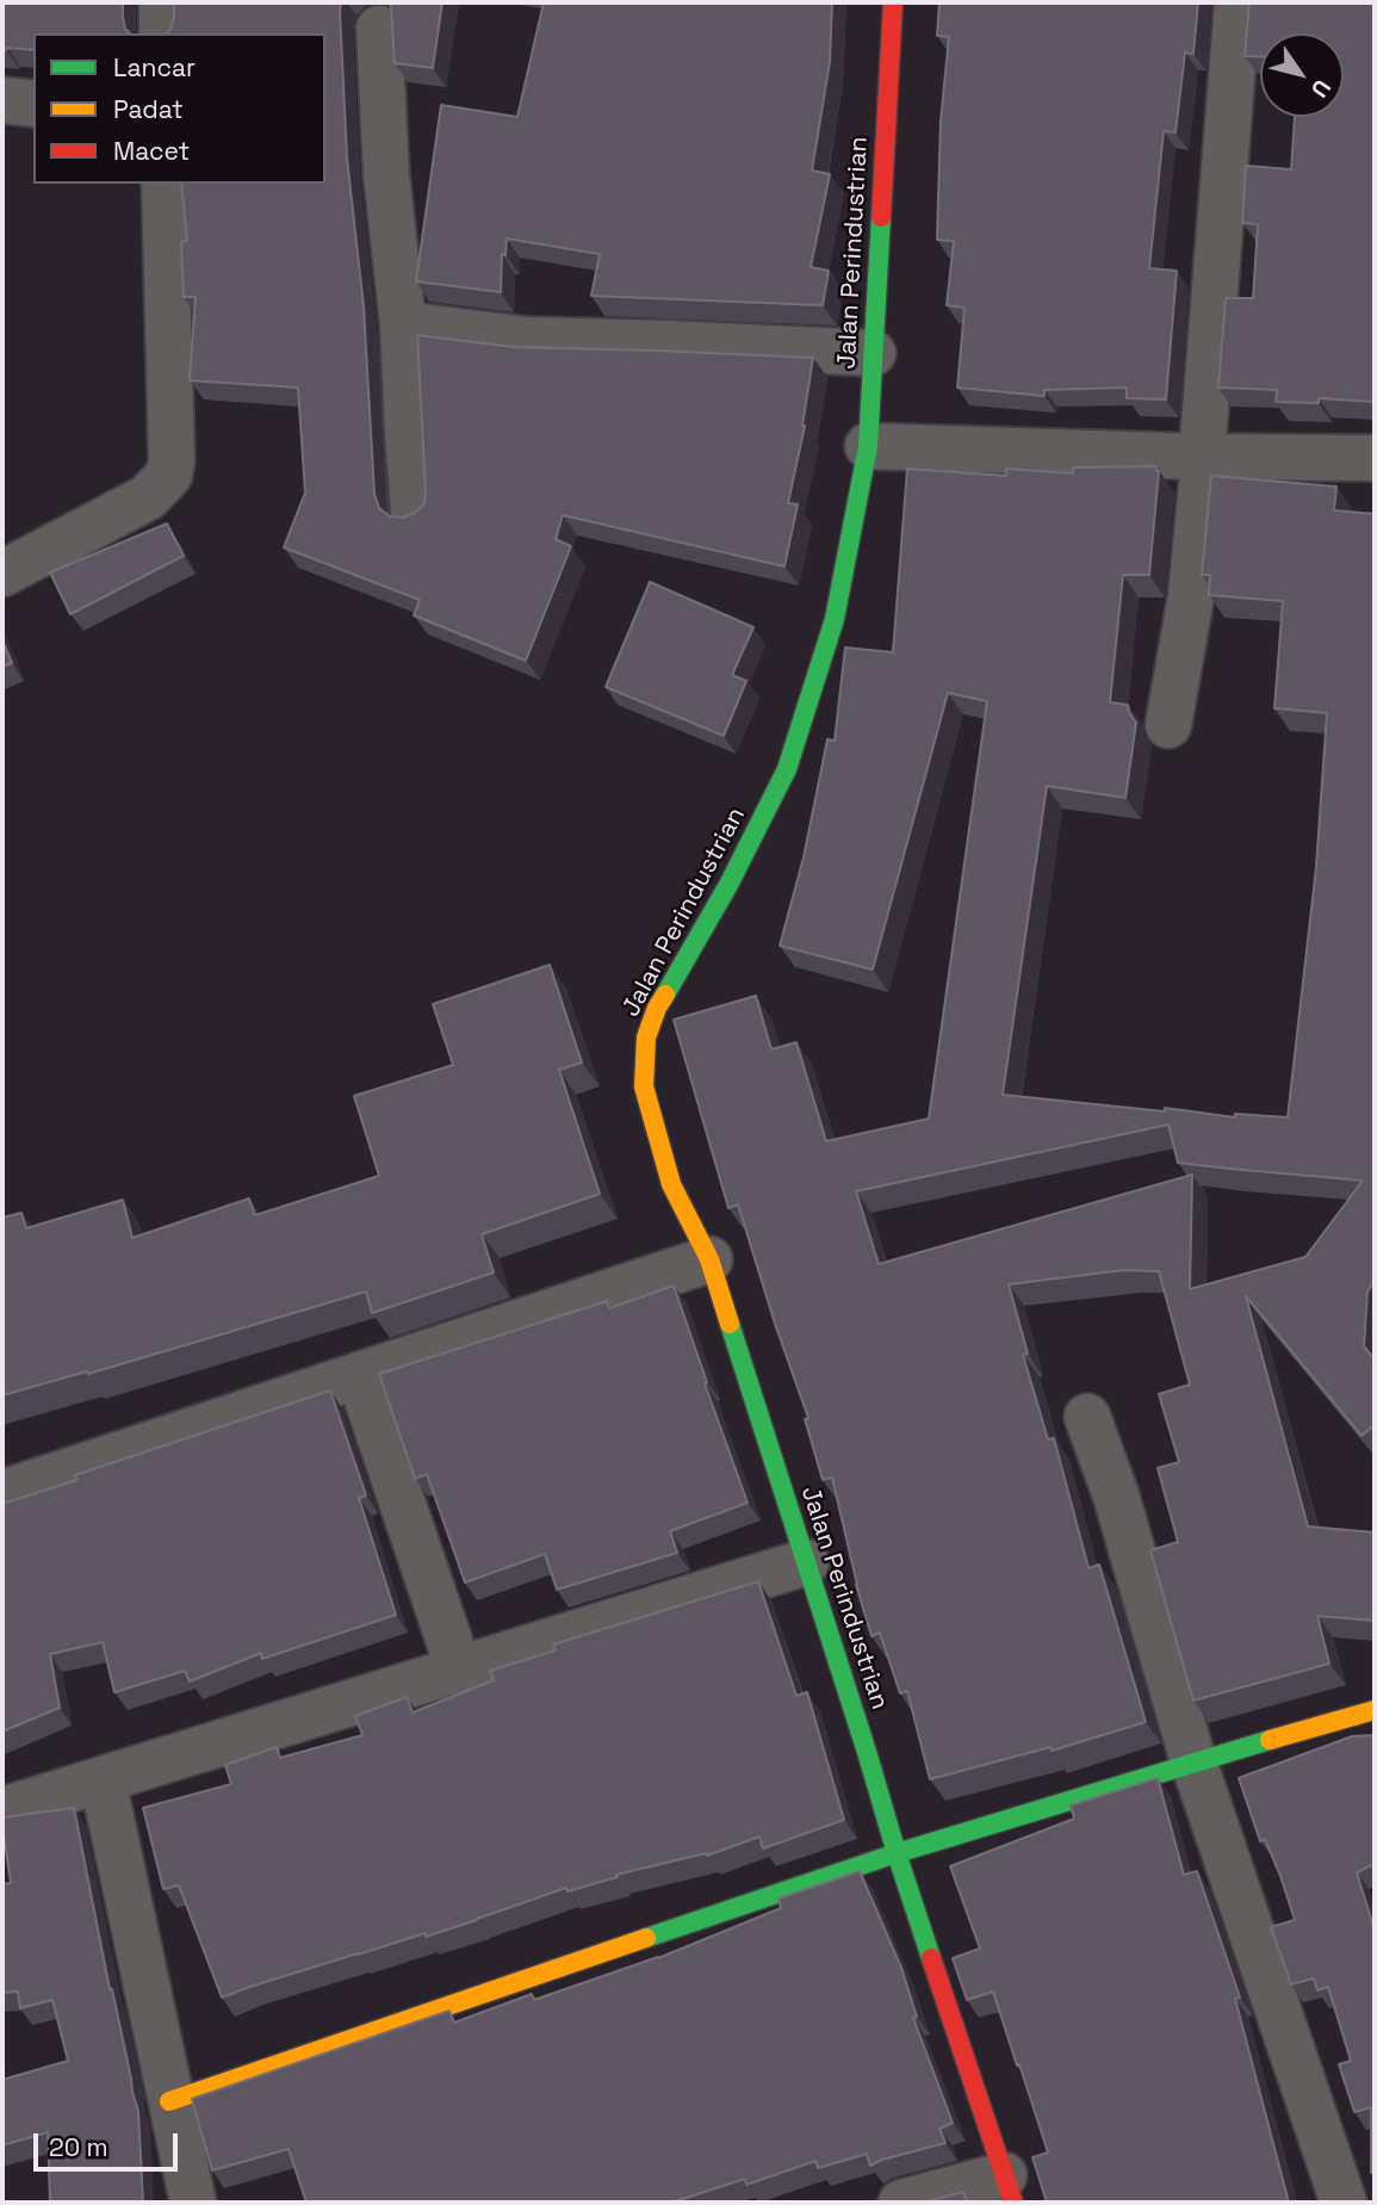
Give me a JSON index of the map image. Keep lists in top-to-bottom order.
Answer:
{
  "streets": {
    "street": ["Jalan Perindustrian"]
  },
  "legend": ["Lancar", "Padat", "Macet"],
  "scale_bar": "20 m",
  "north": "bottom right"
}
